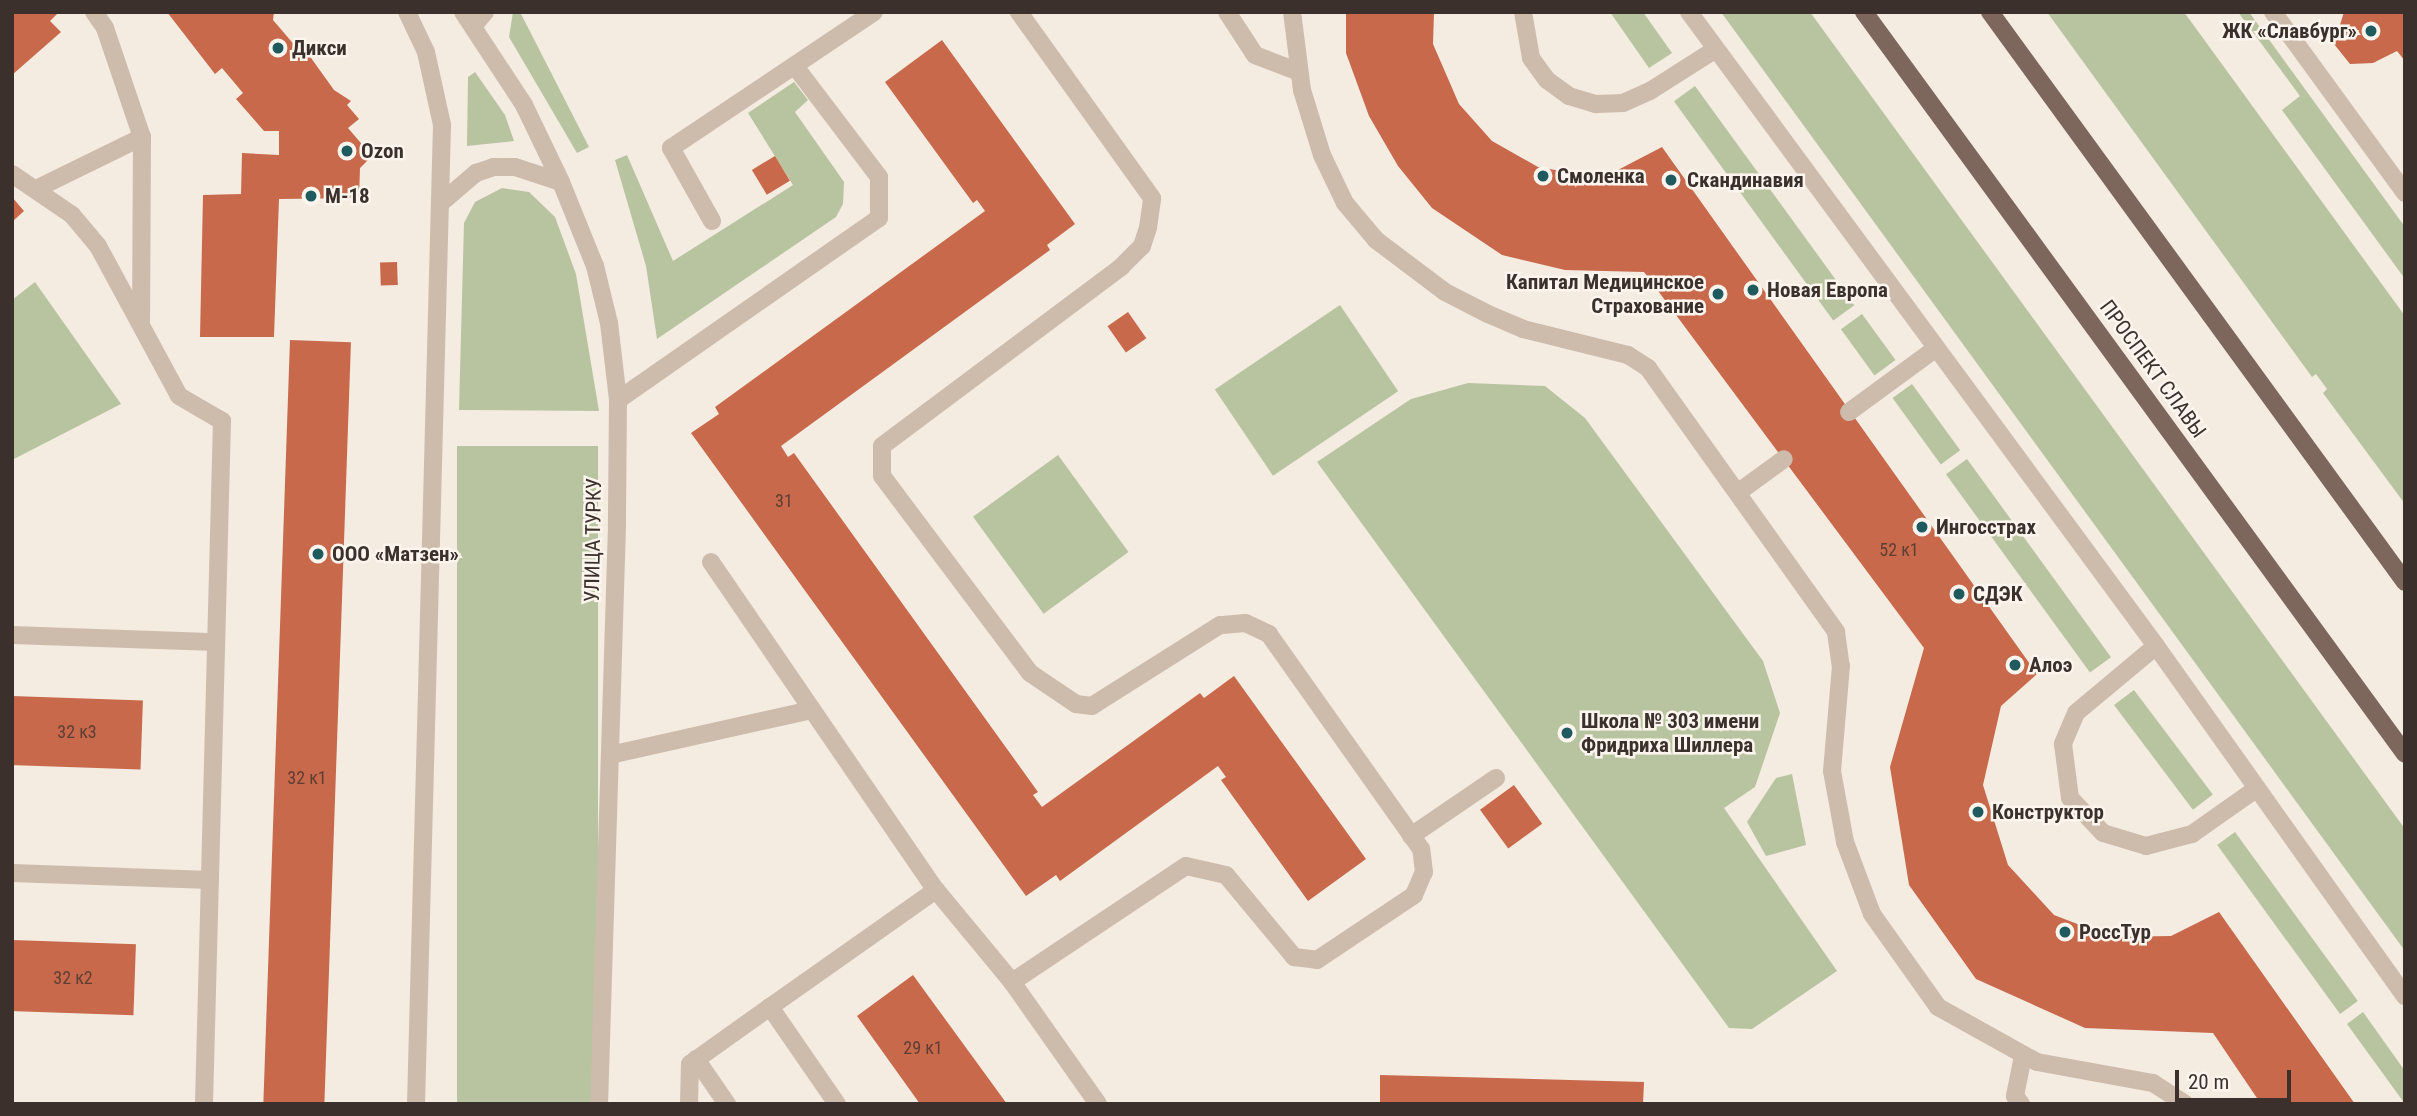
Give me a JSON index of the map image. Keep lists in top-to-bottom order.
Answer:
{
  "streets": {
    "main road": ["ПРОСПЕКТ СЛАВЫ"],
    "street": ["УЛИЦА ТУРКУ"]
  },
  "places": [
    "ЖК «Славбург»",
    "Дикси",
    "Ozon",
    "Смоленка",
    "Скандинавия",
    "M-18",
    "Новая Европа",
    "Капитал Медицинское Страхование",
    "Ингосстрах",
    "ООО «Матзен»",
    "СДЭК",
    "Алоэ",
    "Школа № 303 имени Фридриха Шиллера",
    "Конструктор",
    "РоссТур"
  ],
  "house_numbers": [
    "31",
    "52 к1",
    "32 к3",
    "32 к1",
    "32 к2",
    "29 к1"
  ],
  "scale_bar": "20 m"
}
